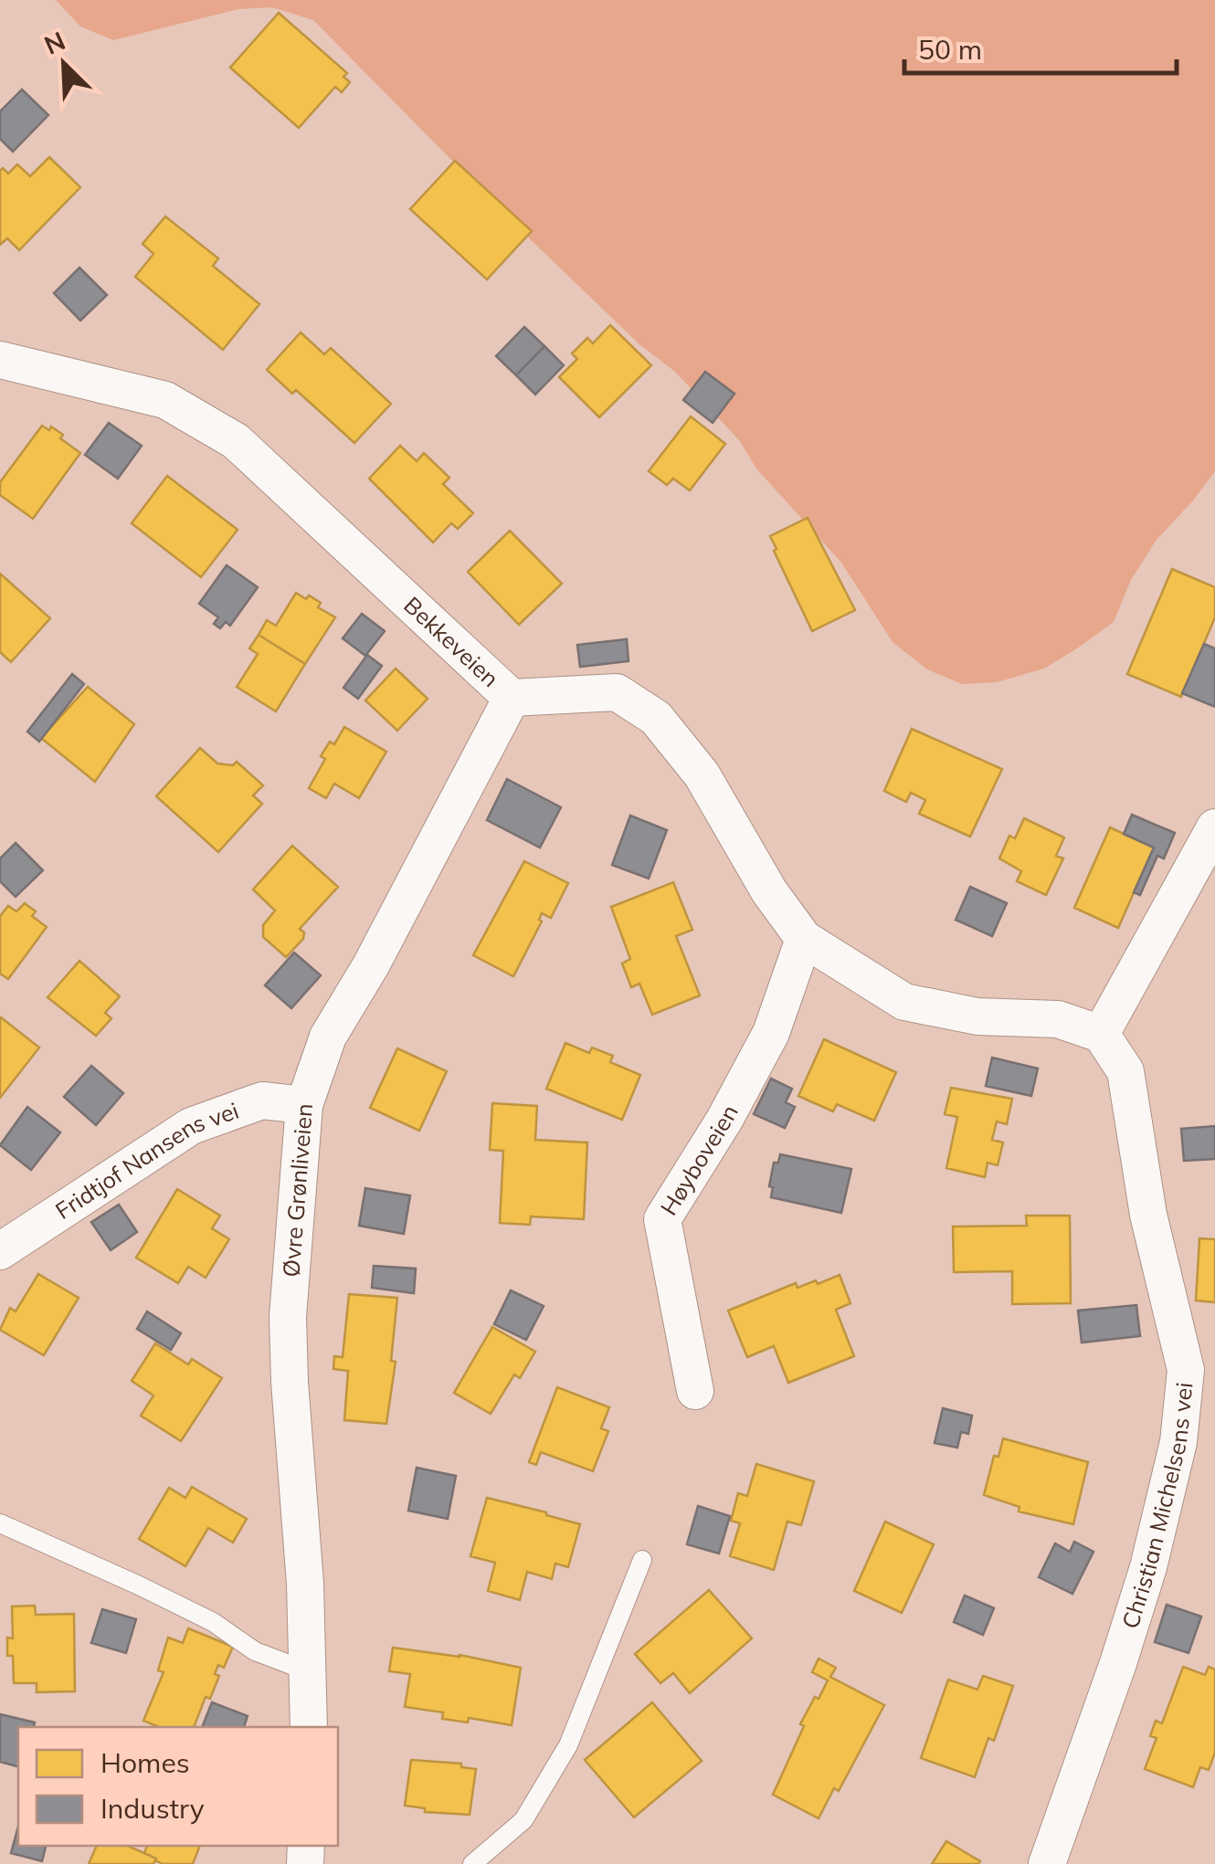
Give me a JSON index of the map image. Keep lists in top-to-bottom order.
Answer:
{
  "streets": {
    "street": [
      "Bekkeveien",
      "Høyboveien",
      "Fridtjof Nansens vei",
      "Øvre Grønliveien",
      "Christian Michelsens vei"
    ]
  },
  "crossings": [
    ["Bekkeveien", "Høyboveien"],
    ["Bekkeveien", "Øvre Grønliveien"],
    ["Bekkeveien", "Christian Michelsens vei"],
    ["Fridtjof Nansens vei", "Øvre Grønliveien"]
  ],
  "legend": ["Homes", "Industry"],
  "scale_bar": "50 m",
  "north": "top left"
}
